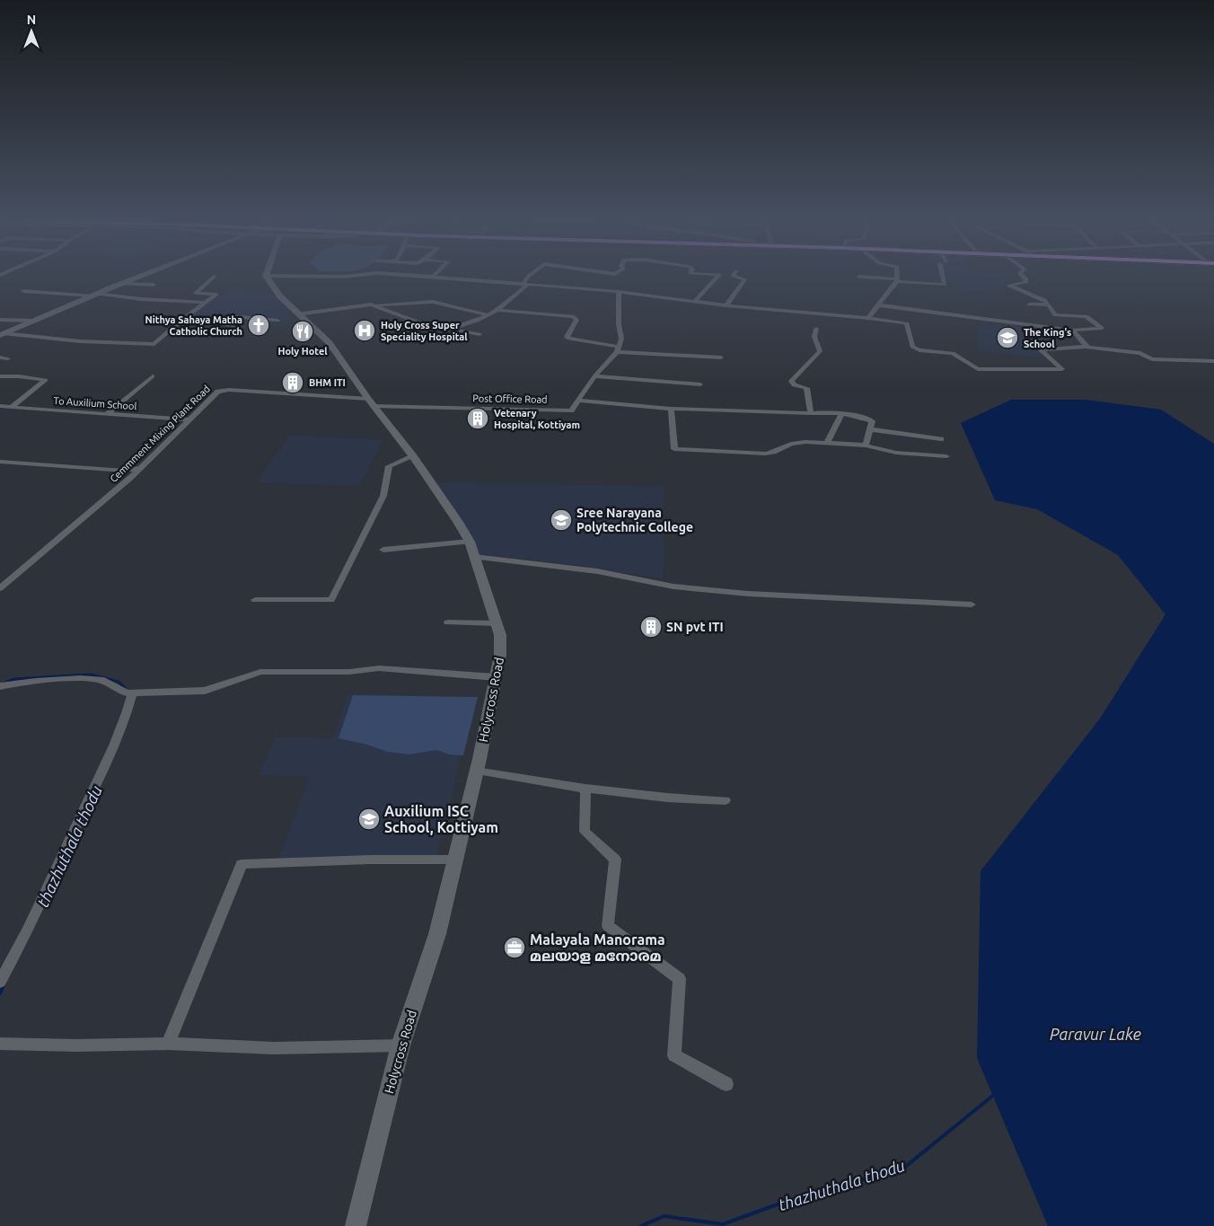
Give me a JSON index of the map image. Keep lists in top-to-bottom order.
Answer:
{
  "streets": {
    "main road": ["Holycross Road"],
    "street": ["Post Office Road", "To Auxilium School", "Cemmment Mixing Plant Road"]
  },
  "crossings": [
    ["Post Office Road", "Cemmment Mixing Plant Road"],
    ["Post Office Road", "Holycross Road"],
    ["To Auxilium School", "Cemmment Mixing Plant Road"],
    ["Cemmment Mixing Plant Road", "Holycross Road"]
  ],
  "water": ["thazhuthala thodu", "Paravur Lake"],
  "places": {
    "church": ["Nithya Sahaya Matha Catholic Church"],
    "hospital": ["Holy Cross Super Speciality Hospital"],
    "restaurant": ["Holy Hotel"],
    "school or university": ["The King's School", "Sree Narayana Polytechnic College", "Auxilium ISC School, Kottiyam"],
    "building": ["BHM ITI", "Vetenary Hospital, Kottiyam", "SN pvt ITI"],
    "office": ["Malayala Manorama മലയാള മനോരമ"]
  },
  "north": "top"
}
